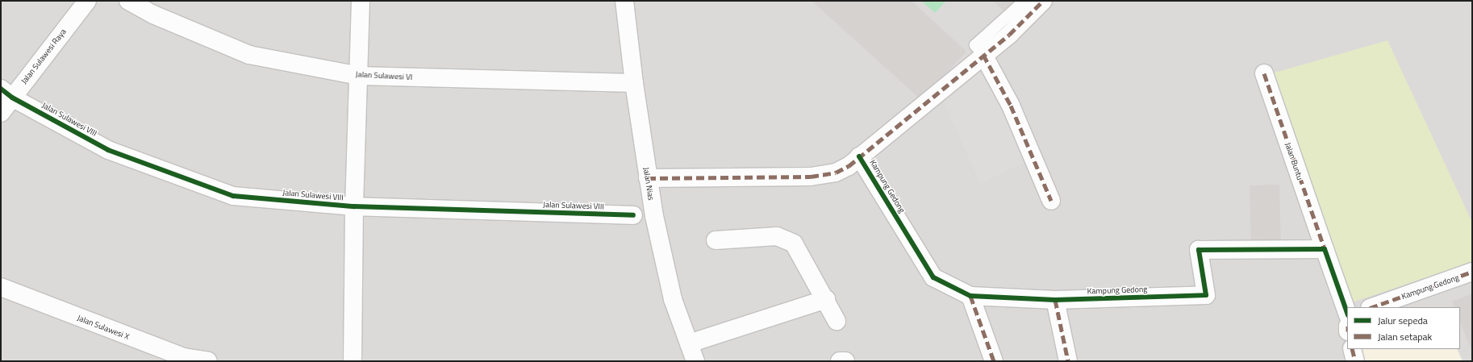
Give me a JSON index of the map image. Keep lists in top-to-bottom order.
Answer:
{
  "streets": {
    "street": [
      "Jalan Sulawesi Raya",
      "Jalan Sulawesi VI",
      "Jalan Sulawesi VIII",
      "Jalan Buntu",
      "Jalan Nias",
      "Kampung Gedong",
      "Jalan Sulawesi X"
    ]
  },
  "crossings": [
    ["Jalan Sulawesi Raya", "Jalan Sulawesi VIII"],
    ["Jalan Sulawesi VI", "Jalan Nias"],
    ["Jalan Buntu", "Kampung Gedong"]
  ],
  "legend": ["Jalur sepeda", "Jalan setapak"]
}
